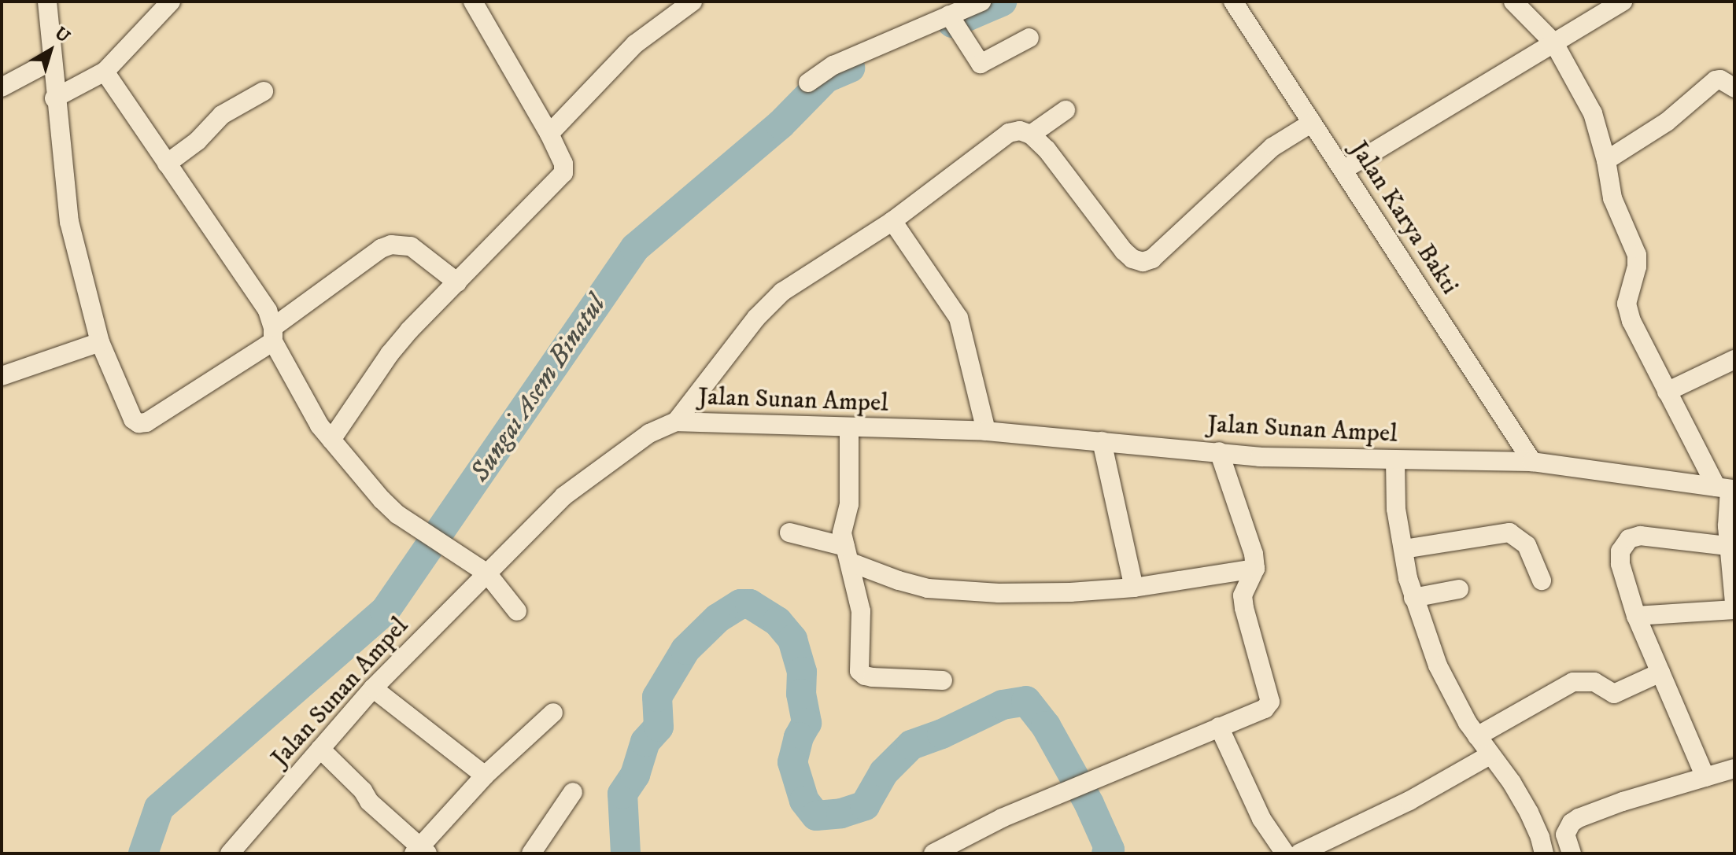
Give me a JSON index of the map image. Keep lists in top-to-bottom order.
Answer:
{
  "streets": {
    "street": ["Jalan Karya Bakti", "Jalan Sunan Ampel"]
  },
  "crossings": [
    ["Jalan Karya Bakti", "Jalan Sunan Ampel"]
  ],
  "water": ["Sungai Asem Binatul"],
  "north": "top right"
}
